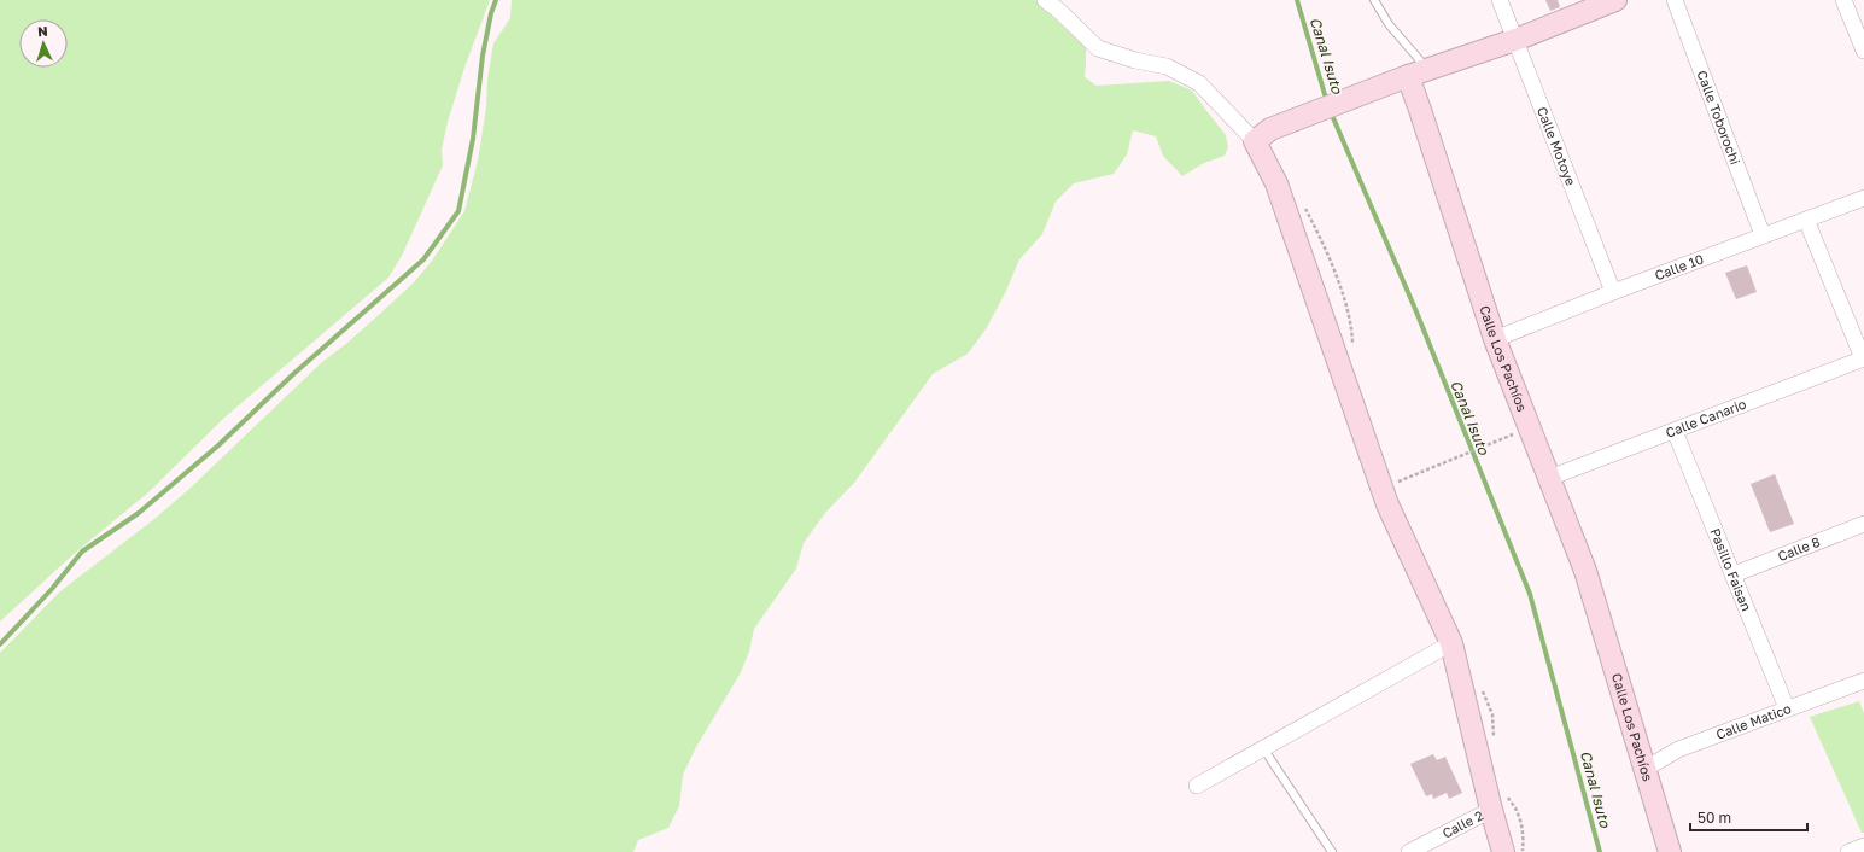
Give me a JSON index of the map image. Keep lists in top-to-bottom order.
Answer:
{
  "streets": {
    "street": [
      "Calle Toborochi",
      "Calle Motoye",
      "Calle 10",
      "Calle Los Pachíos",
      "Calle Canario",
      "Calle 8",
      "Pasillo Faisan",
      "Calle Matico",
      "Calle 2"
    ]
  },
  "crossings": [
    ["Calle Toborochi", "Calle 10"],
    ["Calle Motoye", "Calle 10"],
    ["Calle 10", "Calle Los Pachíos"],
    ["Calle Los Pachíos", "Calle Canario"],
    ["Calle Los Pachíos", "Calle Matico"],
    ["Calle Canario", "Pasillo Faisan"],
    ["Calle 8", "Pasillo Faisan"],
    ["Pasillo Faisan", "Calle Matico"]
  ],
  "water": ["Canal Isuto"],
  "scale_bar": "50 m",
  "north": "top"
}
